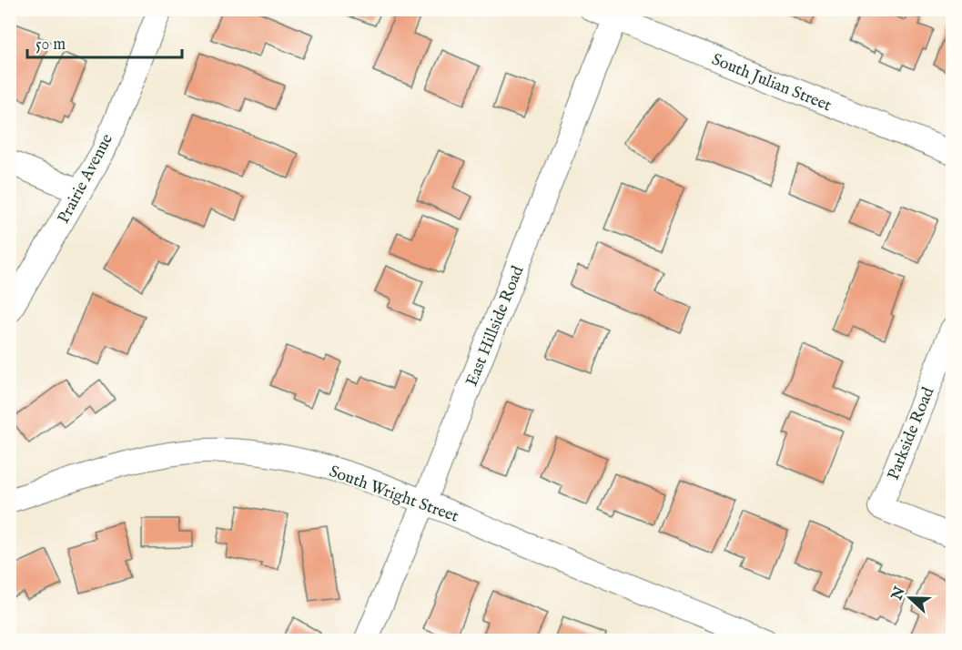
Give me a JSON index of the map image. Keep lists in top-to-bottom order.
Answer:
{
  "streets": {
    "street": [
      "South Julian Street",
      "Prairie Avenue",
      "East Hillside Road",
      "Parkside Road",
      "South Wright Street"
    ]
  },
  "crossings": [
    ["South Julian Street", "East Hillside Road"],
    ["East Hillside Road", "South Wright Street"]
  ],
  "scale_bar": "50 m",
  "north": "left"
}
